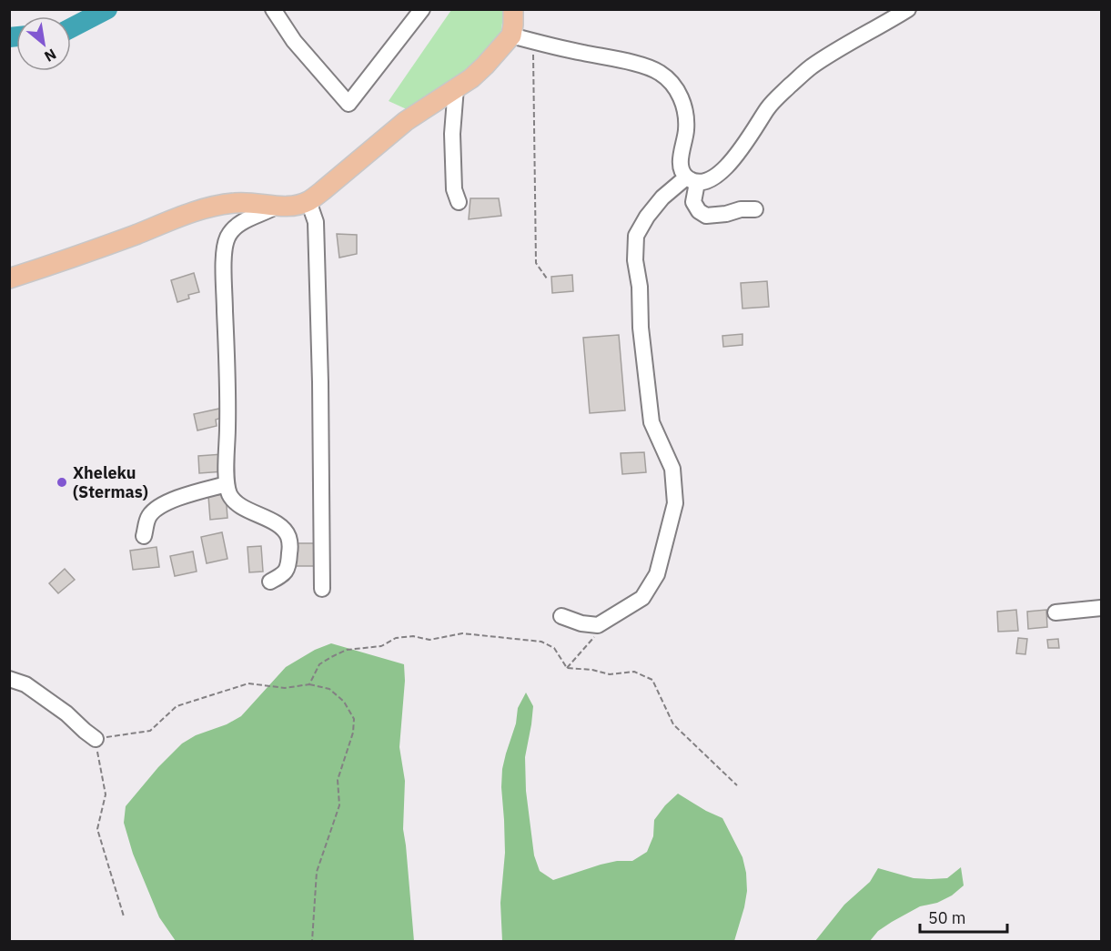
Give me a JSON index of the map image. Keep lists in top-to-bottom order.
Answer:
{
  "places": ["Xheleku (Stermas)"],
  "scale_bar": "50 m",
  "north": "bottom right"
}
